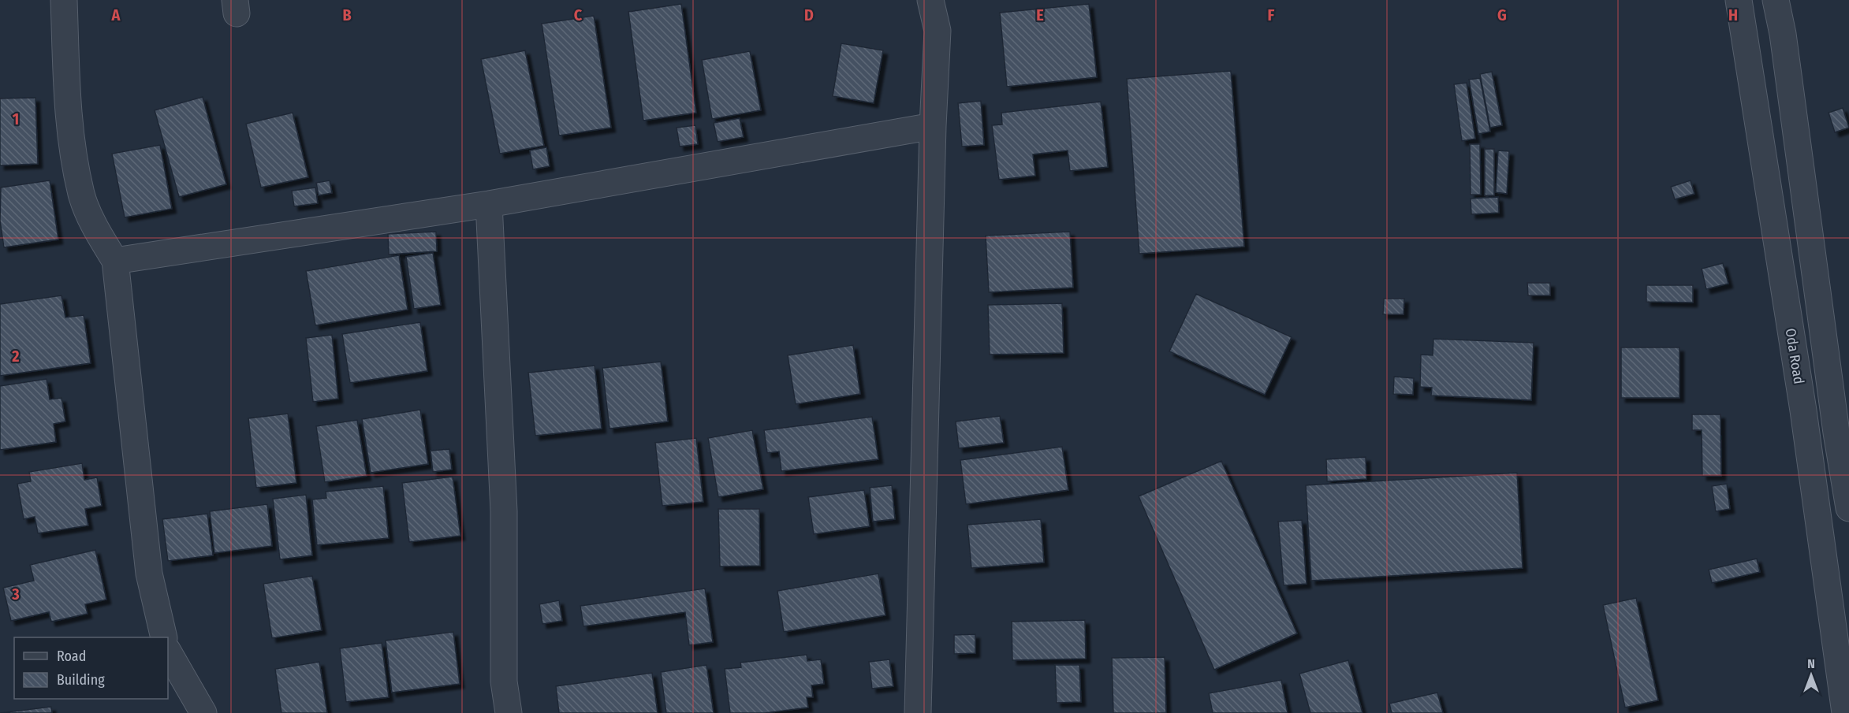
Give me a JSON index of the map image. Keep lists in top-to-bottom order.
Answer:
{
  "streets": {
    "street": ["Oda Road"]
  },
  "legend": ["Road", "Building"],
  "north": "top",
  "grid": {
    "columns": [
      "A",
      "B",
      "C",
      "D",
      "E",
      "F",
      "G",
      "H"
    ],
    "rows": ["1", "2", "3"]
  }
}
